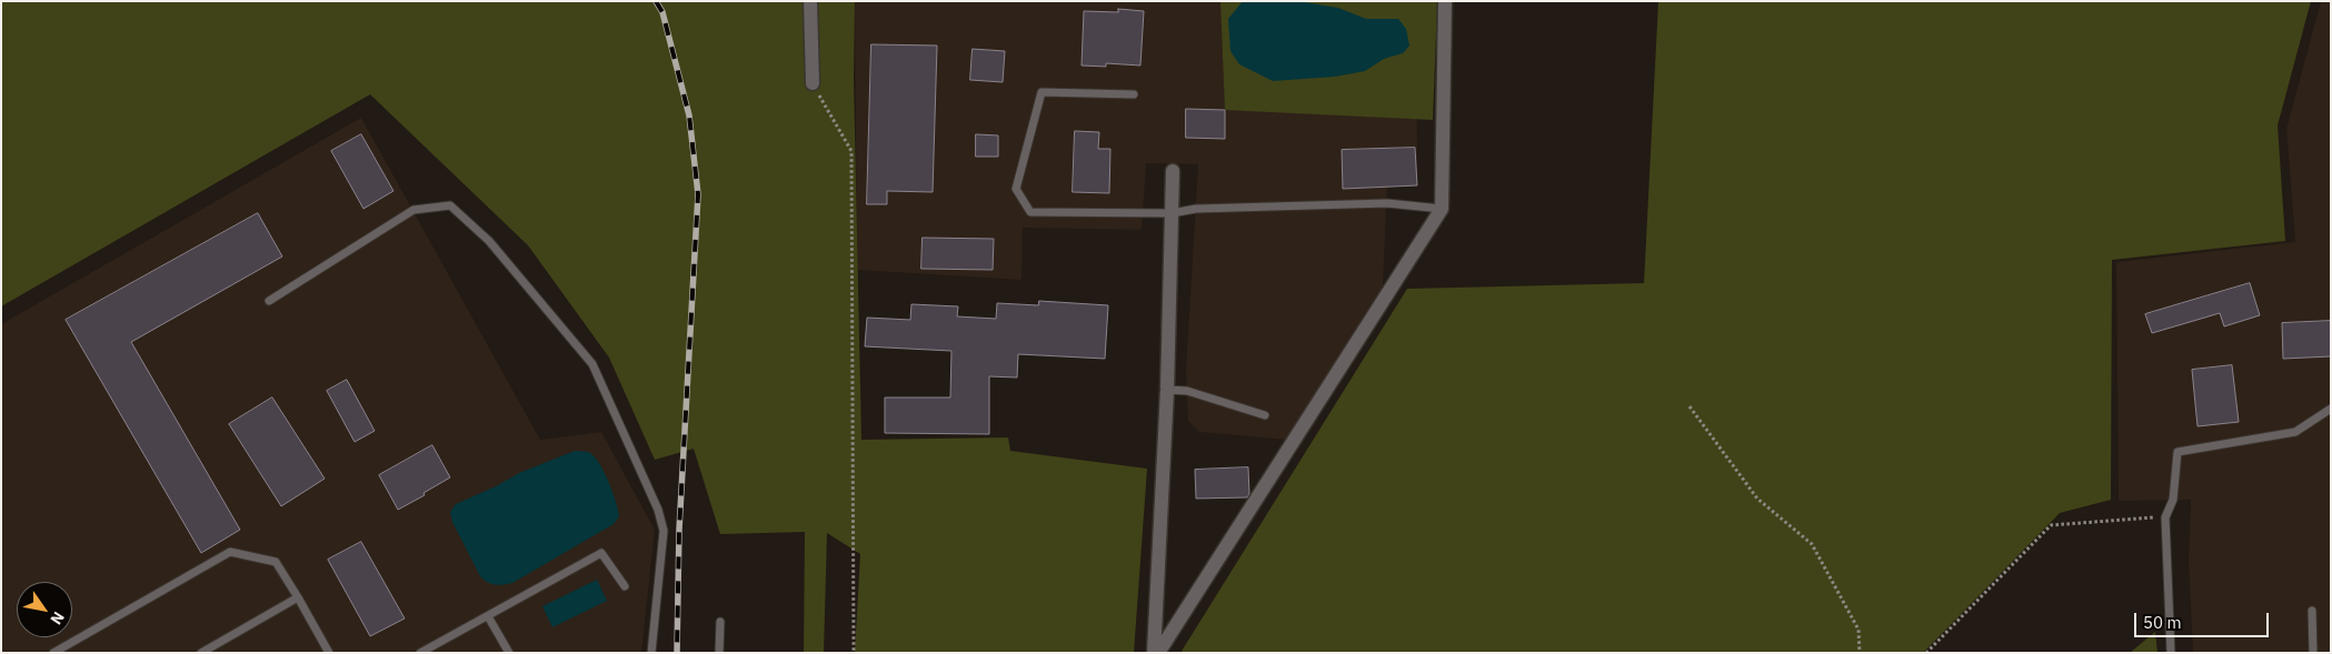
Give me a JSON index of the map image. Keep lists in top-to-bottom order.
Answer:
{
  "scale_bar": "50 m",
  "north": "bottom right"
}
